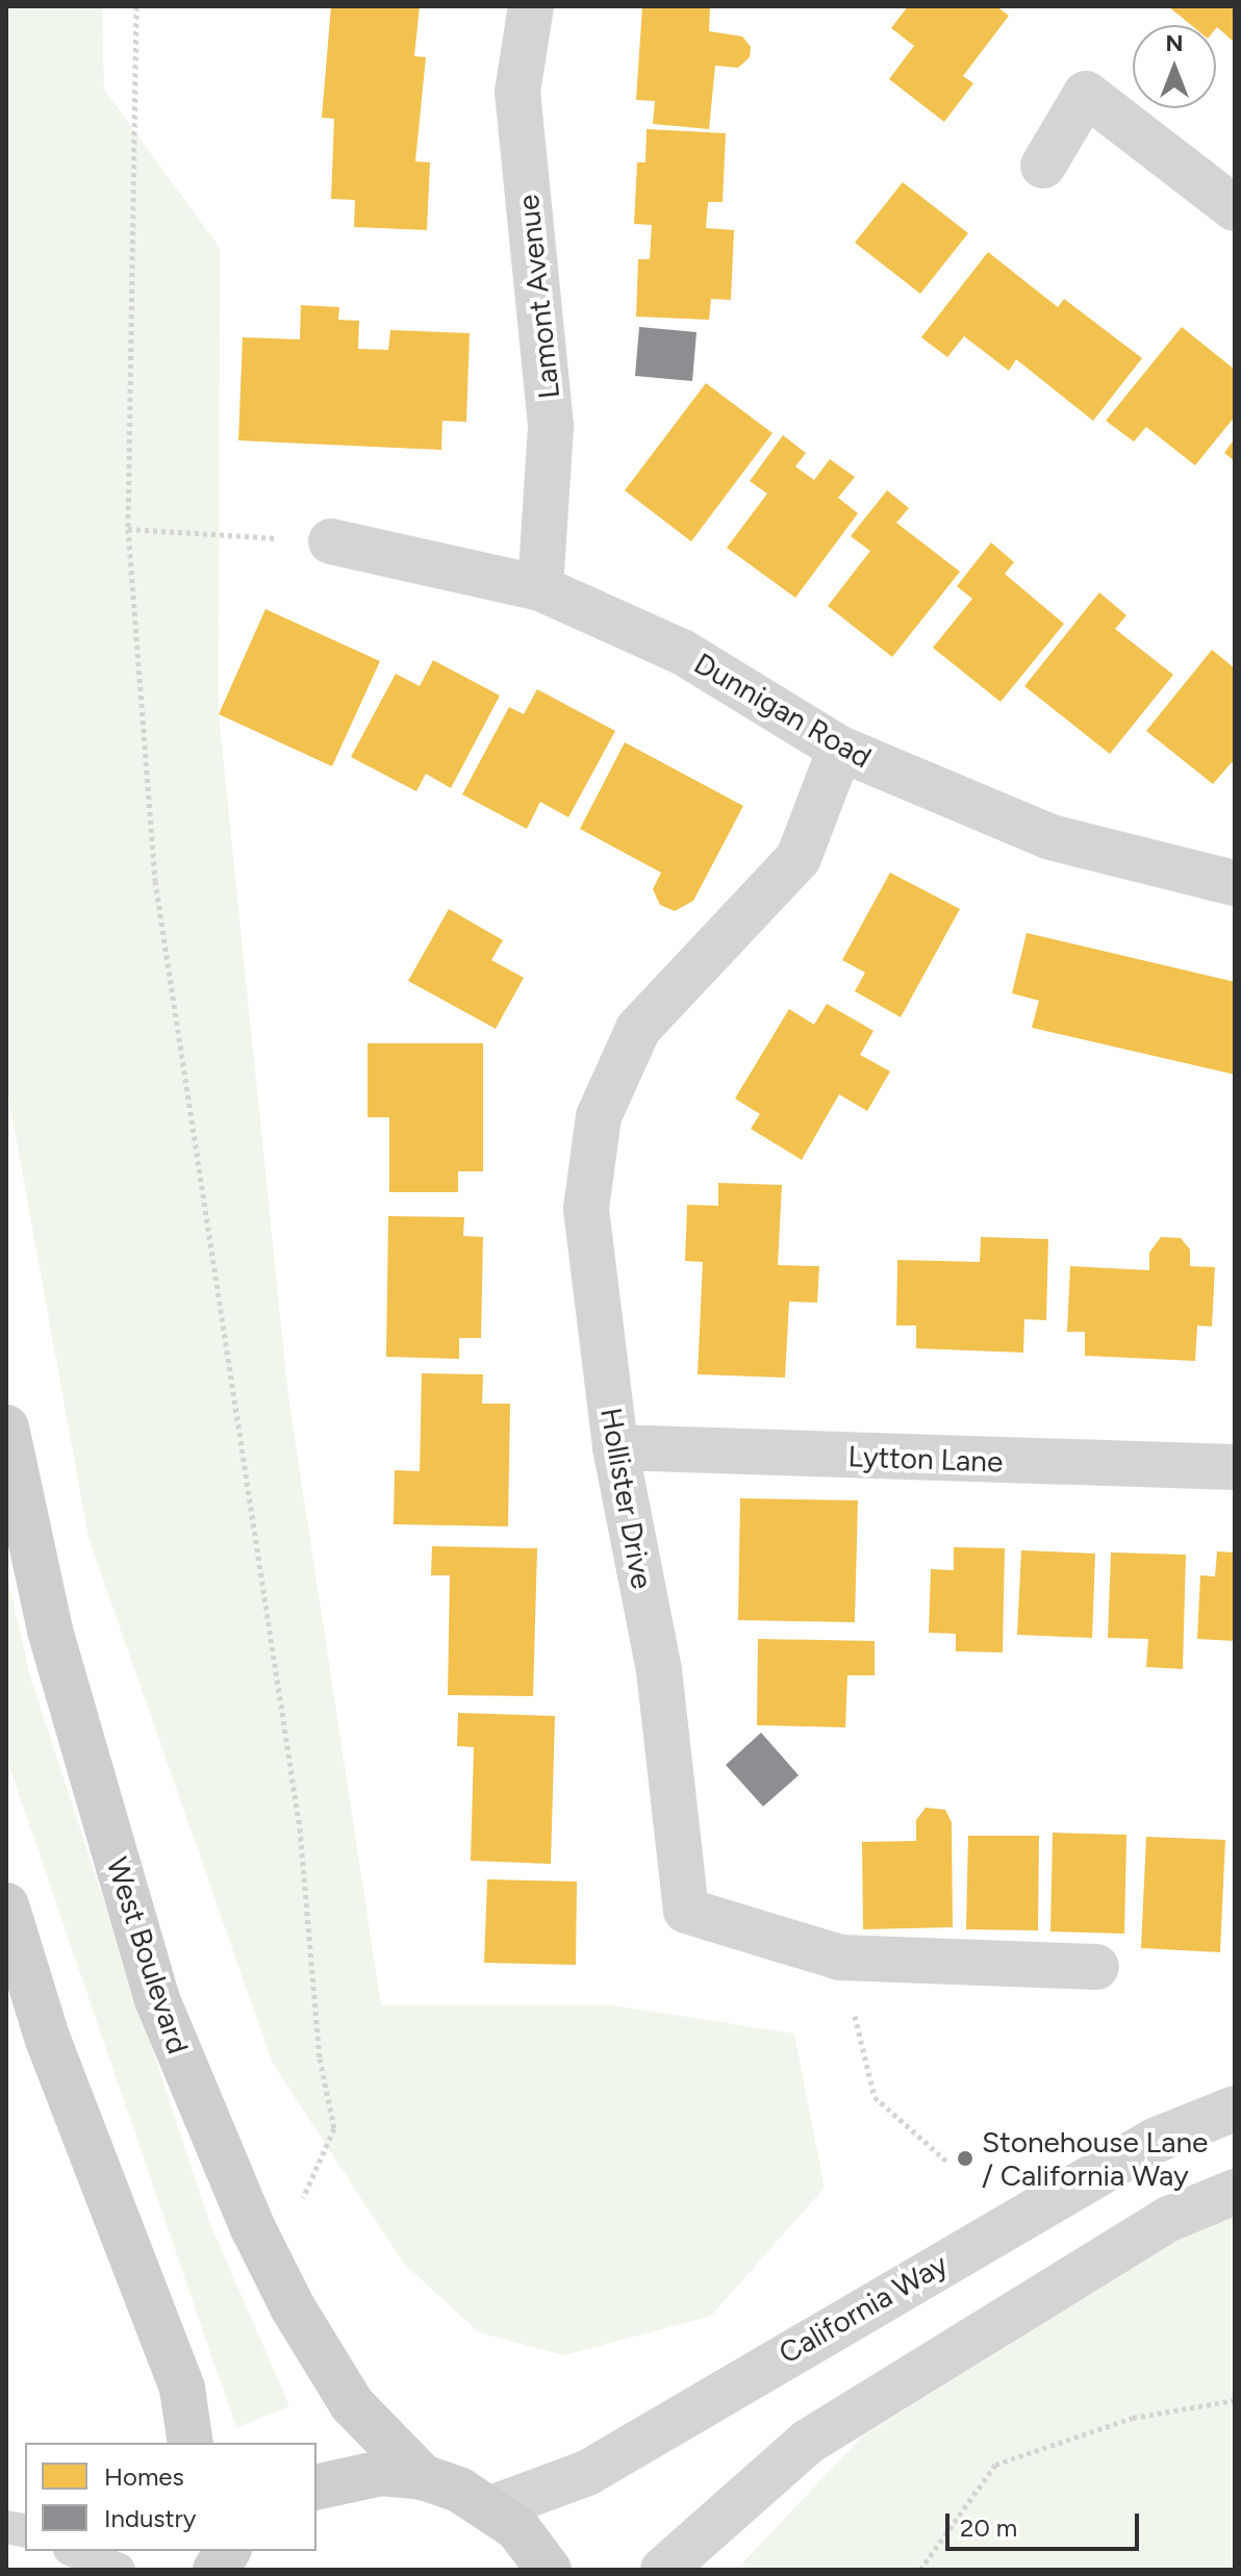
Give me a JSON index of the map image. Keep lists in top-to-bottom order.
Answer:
{
  "streets": {
    "main road": ["West Boulevard"],
    "street": [
      "Lamont Avenue",
      "Dunnigan Road",
      "Lytton Lane",
      "Hollister Drive",
      "California Way"
    ]
  },
  "crossings": [
    ["Lamont Avenue", "Dunnigan Road"],
    ["Dunnigan Road", "Hollister Drive"],
    ["Lytton Lane", "Hollister Drive"]
  ],
  "places": ["Stonehouse Lane / California Way"],
  "legend": ["Homes", "Industry"],
  "scale_bar": "20 m",
  "north": "top"
}
